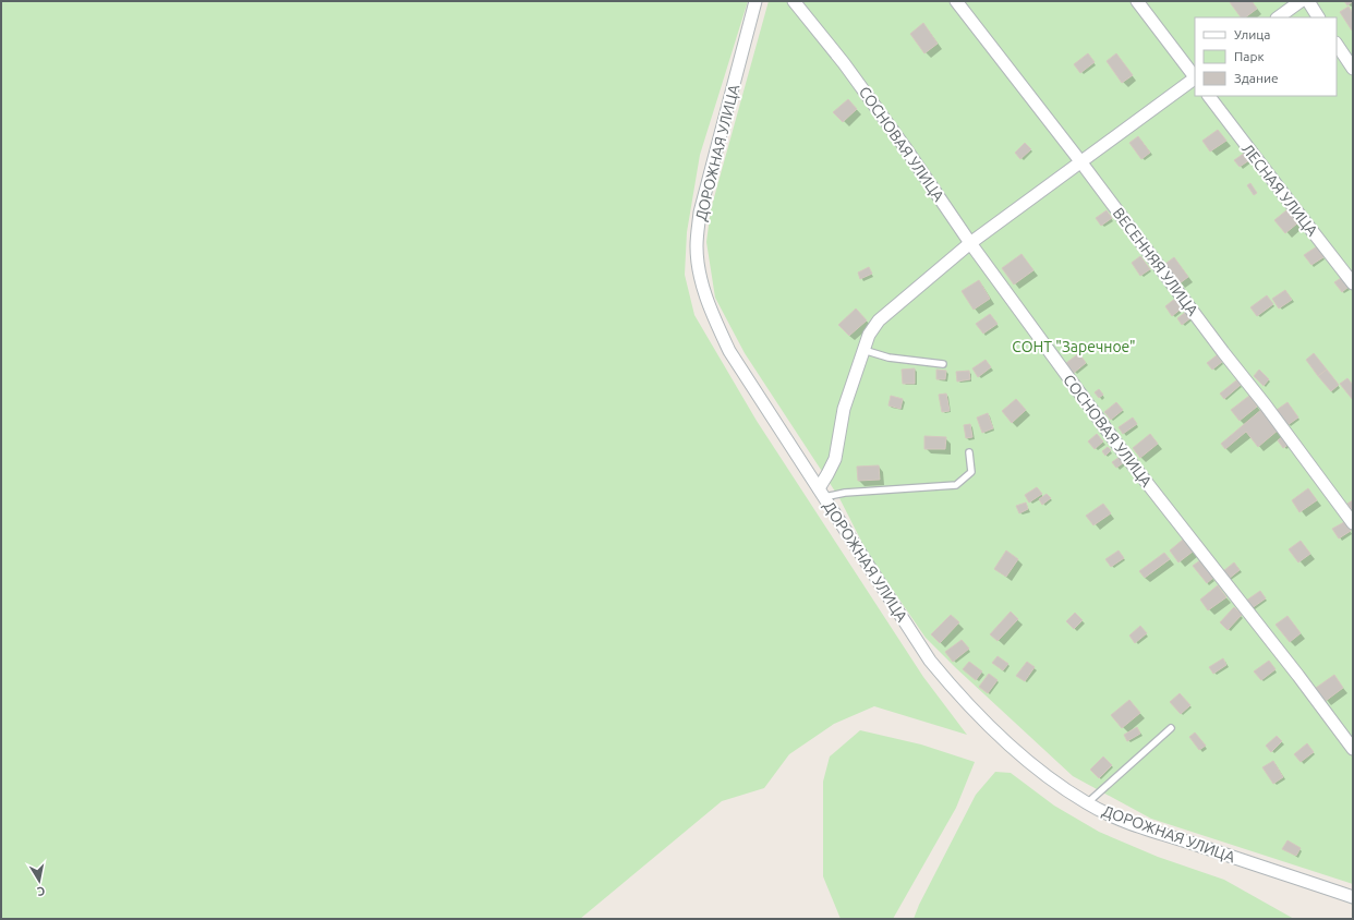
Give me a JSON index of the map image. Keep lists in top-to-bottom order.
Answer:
{
  "streets": {
    "street": [
      "СОСНОВАЯ УЛИЦА",
      "ДОРОЖНАЯ УЛИЦА",
      "ЛЕСНАЯ УЛИЦА",
      "ВЕСЕННЯЯ УЛИЦА"
    ]
  },
  "parks": ["СОНТ \"Заречное\""],
  "legend": ["Улица", "Парк", "Здание"],
  "north": "bottom"
}
